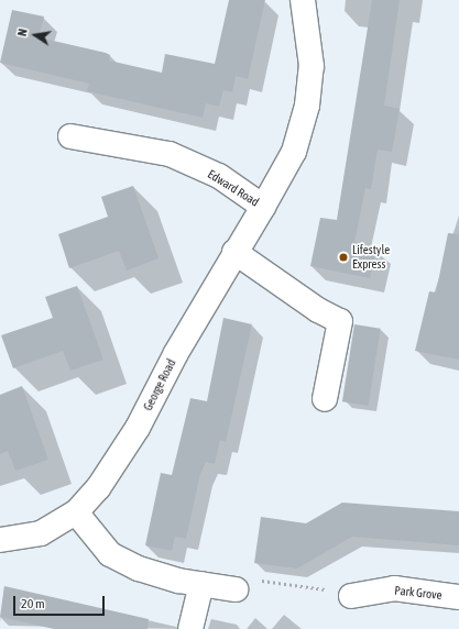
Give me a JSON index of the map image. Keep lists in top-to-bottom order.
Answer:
{
  "streets": {
    "street": ["Edward Road", "George Road", "Park Grove"]
  },
  "crossings": [
    ["Edward Road", "George Road"]
  ],
  "places": ["Lifestyle Express"],
  "scale_bar": "20 m",
  "north": "left"
}
